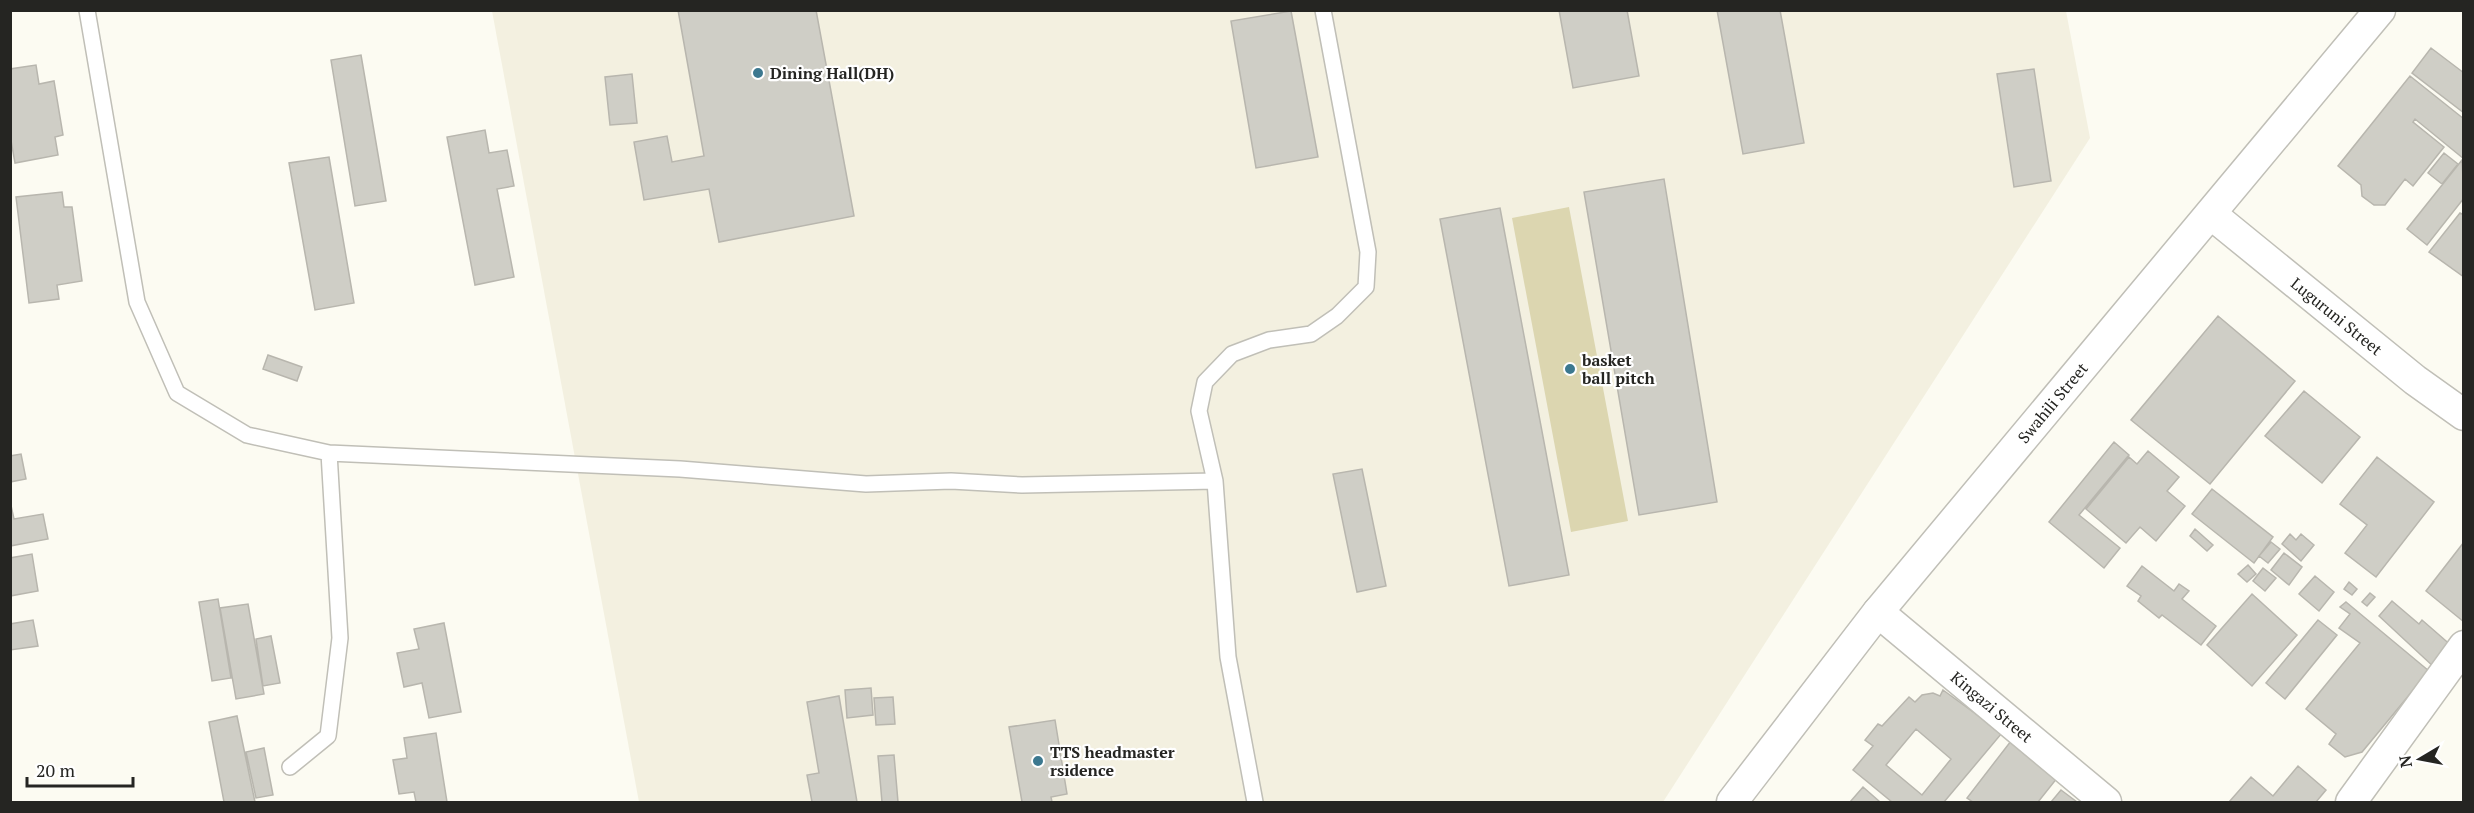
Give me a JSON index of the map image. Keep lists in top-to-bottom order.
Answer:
{
  "streets": {
    "street": ["Luguruni Street", "Swahili Street", "Kingazi Street"]
  },
  "crossings": [
    ["Luguruni Street", "Swahili Street"],
    ["Swahili Street", "Kingazi Street"]
  ],
  "places": ["Dining Hall(DH)", "basket ball pitch", "TTS headmaster rsidence"],
  "scale_bar": "20 m",
  "north": "left"
}
